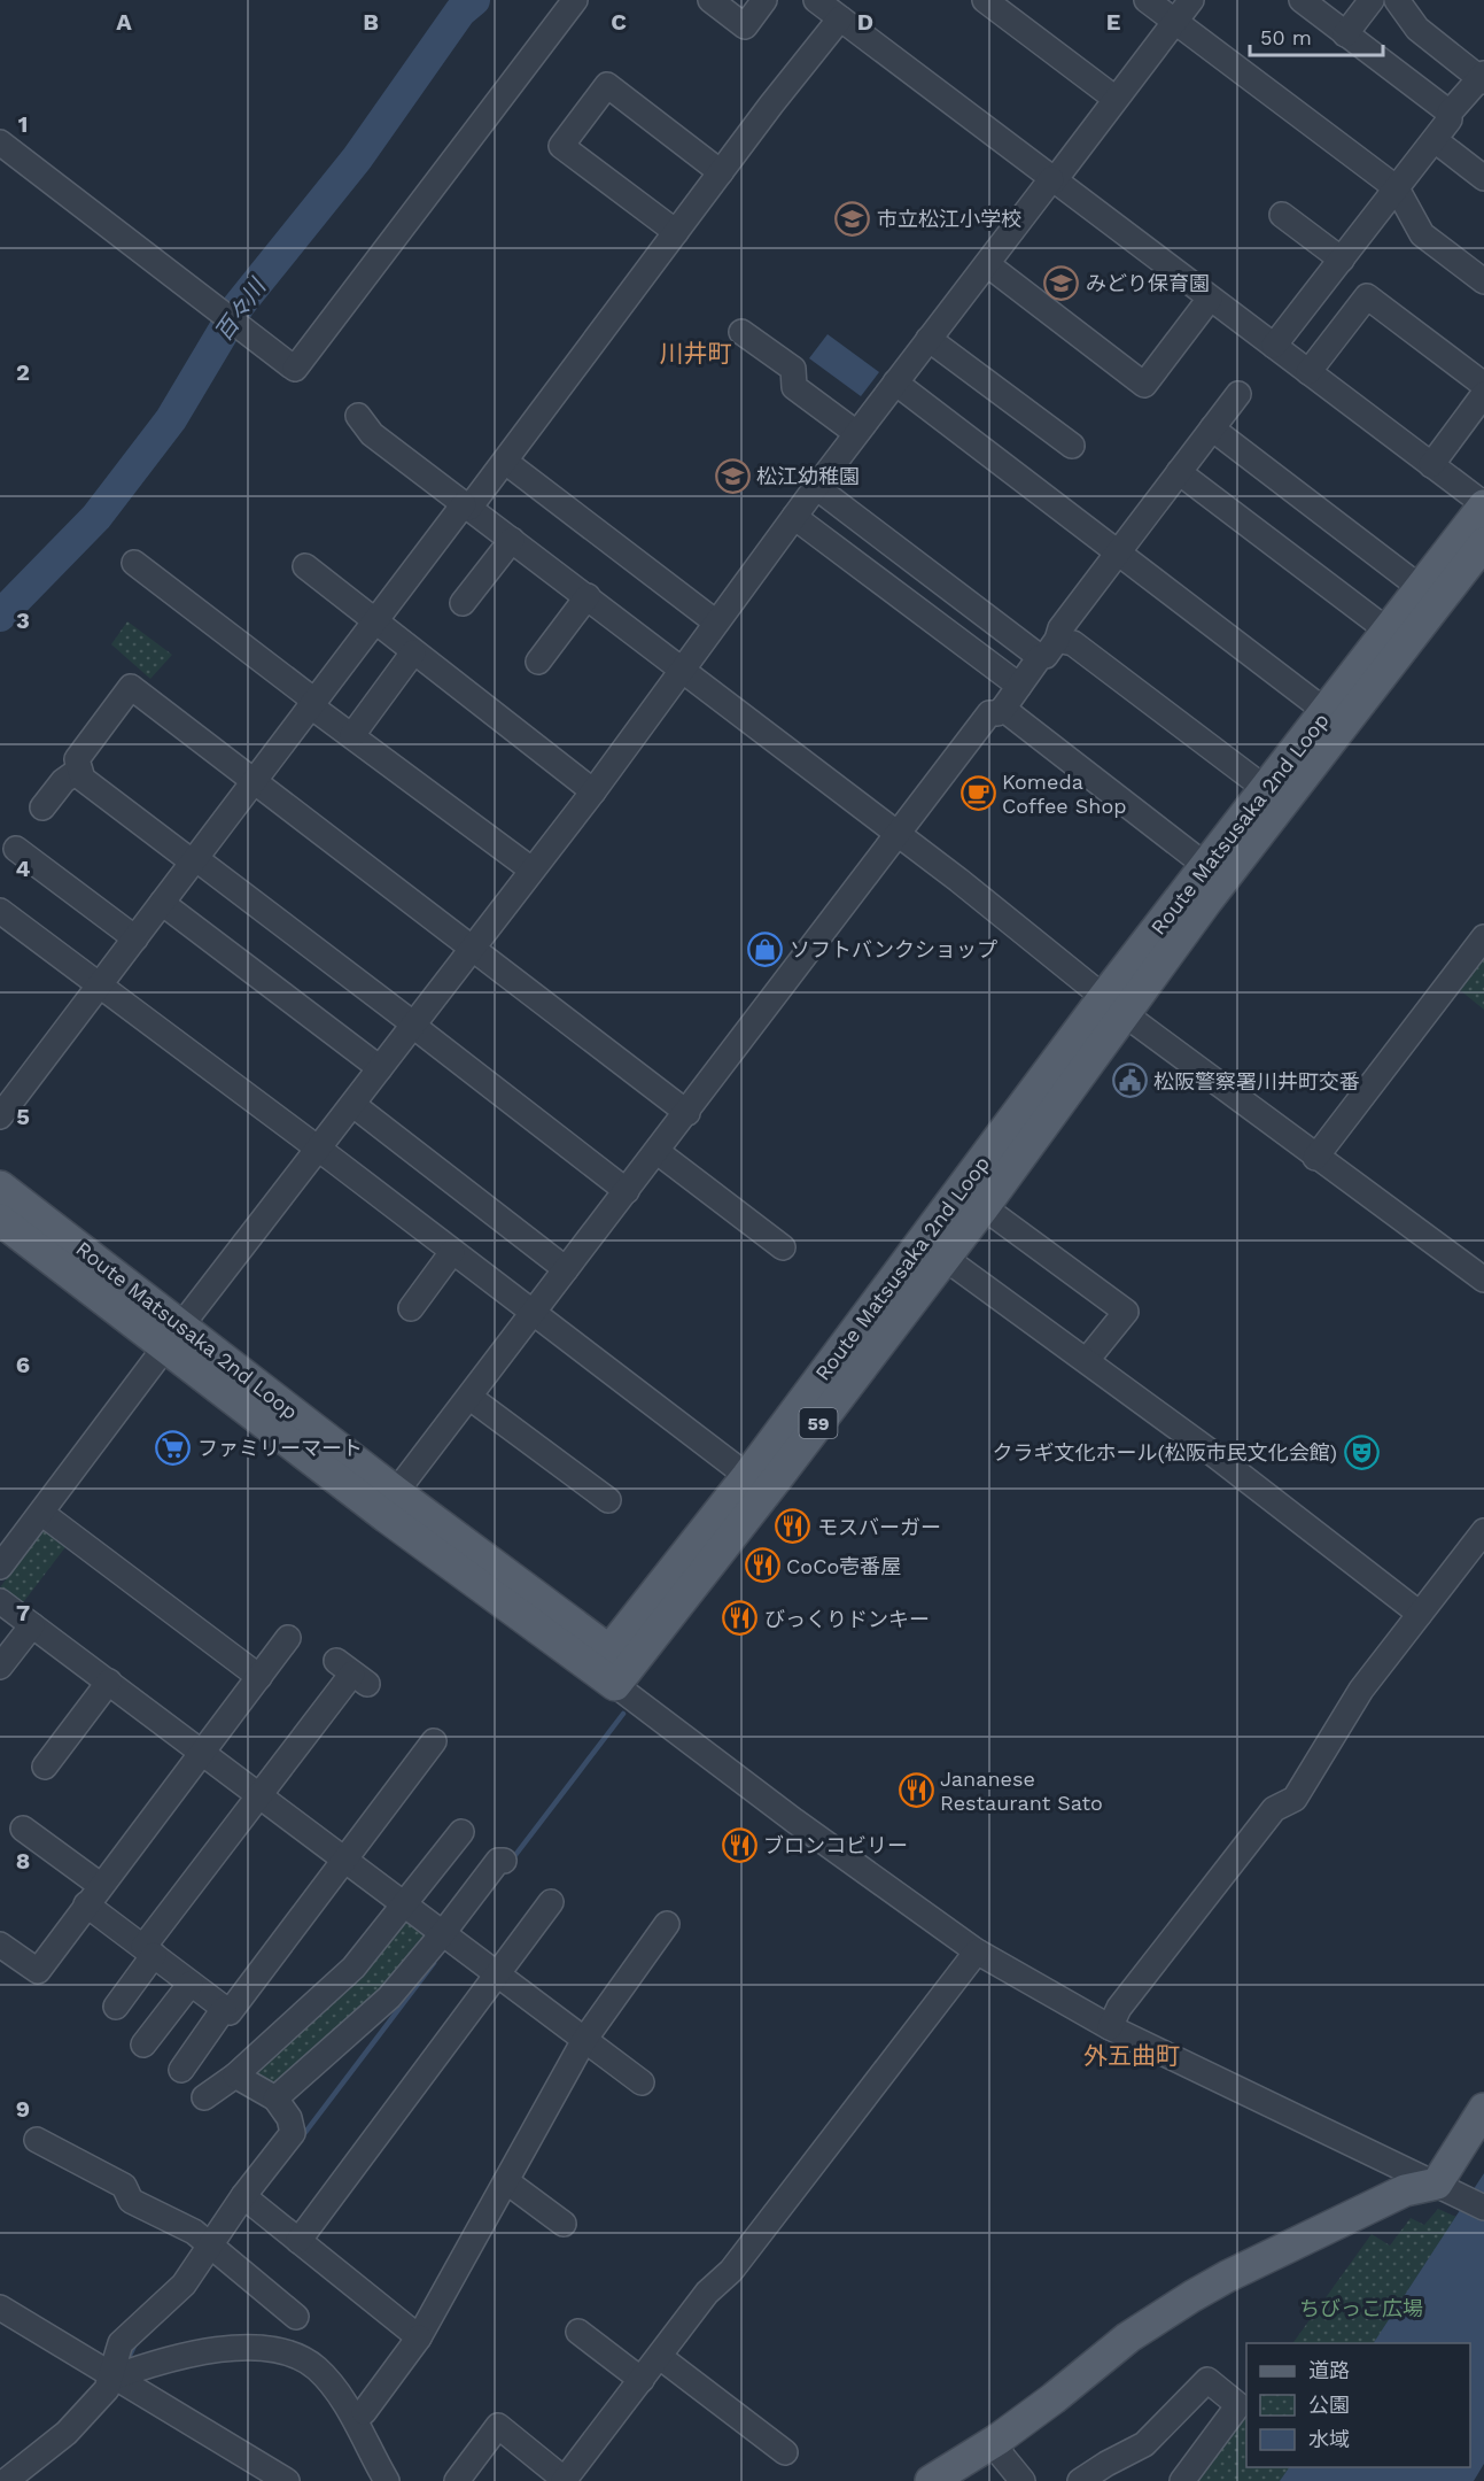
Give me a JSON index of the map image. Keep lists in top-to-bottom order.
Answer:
{
  "streets": {
    "main road": ["Route Matsusaka 2nd Loop", "59"]
  },
  "districts": ["川井町", "外五曲町"],
  "water": ["百々川"],
  "parks": ["ちびっこ広場"],
  "places": {
    "school or university": ["市立松江小学校", "みどり保育園", "松江幼稚園"],
    "cafe": ["Komeda Coffee Shop"],
    "shop": ["ソフトバンクショップ"],
    "public building": ["松阪警察署川井町交番"],
    "supermarket": ["ファミリーマート"],
    "theatre": ["クラギ文化ホール(松阪市民文化会館)"],
    "restaurant": [
      "モスバーガー",
      "CoCo壱番屋",
      "びっくりドンキー",
      "Jananese Restaurant Sato",
      "ブロンコビリー"
    ]
  },
  "legend": ["道路", "公園", "水域"],
  "scale_bar": "50 m",
  "grid": {
    "columns": [
      "A",
      "B",
      "C",
      "D",
      "E"
    ],
    "rows": [
      "1",
      "2",
      "3",
      "4",
      "5",
      "6",
      "7",
      "8",
      "9"
    ]
  }
}
